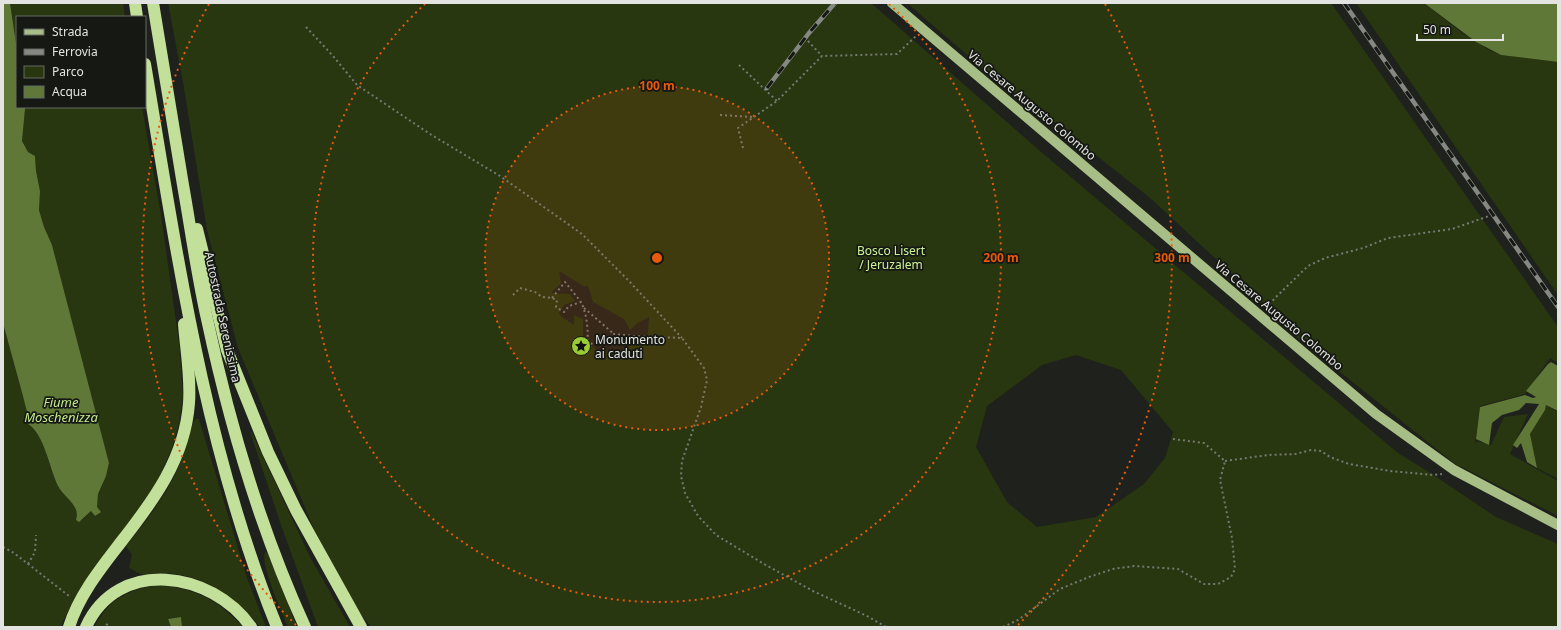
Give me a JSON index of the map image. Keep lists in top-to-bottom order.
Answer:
{
  "streets": {
    "highway": ["Autostrada Serenissima"],
    "main road": ["Via Cesare Augusto Colombo"]
  },
  "water": ["Fiume Moschenizza"],
  "parks": ["Bosco Lisert / Jeruzalem"],
  "places": {
    "place": ["Monumento ai caduti"]
  },
  "legend": [
    "Strada",
    "Ferrovia",
    "Parco",
    "Acqua"
  ],
  "scale_bar": "50 m",
  "rings": ["100 m", "200 m", "300 m"]
}
